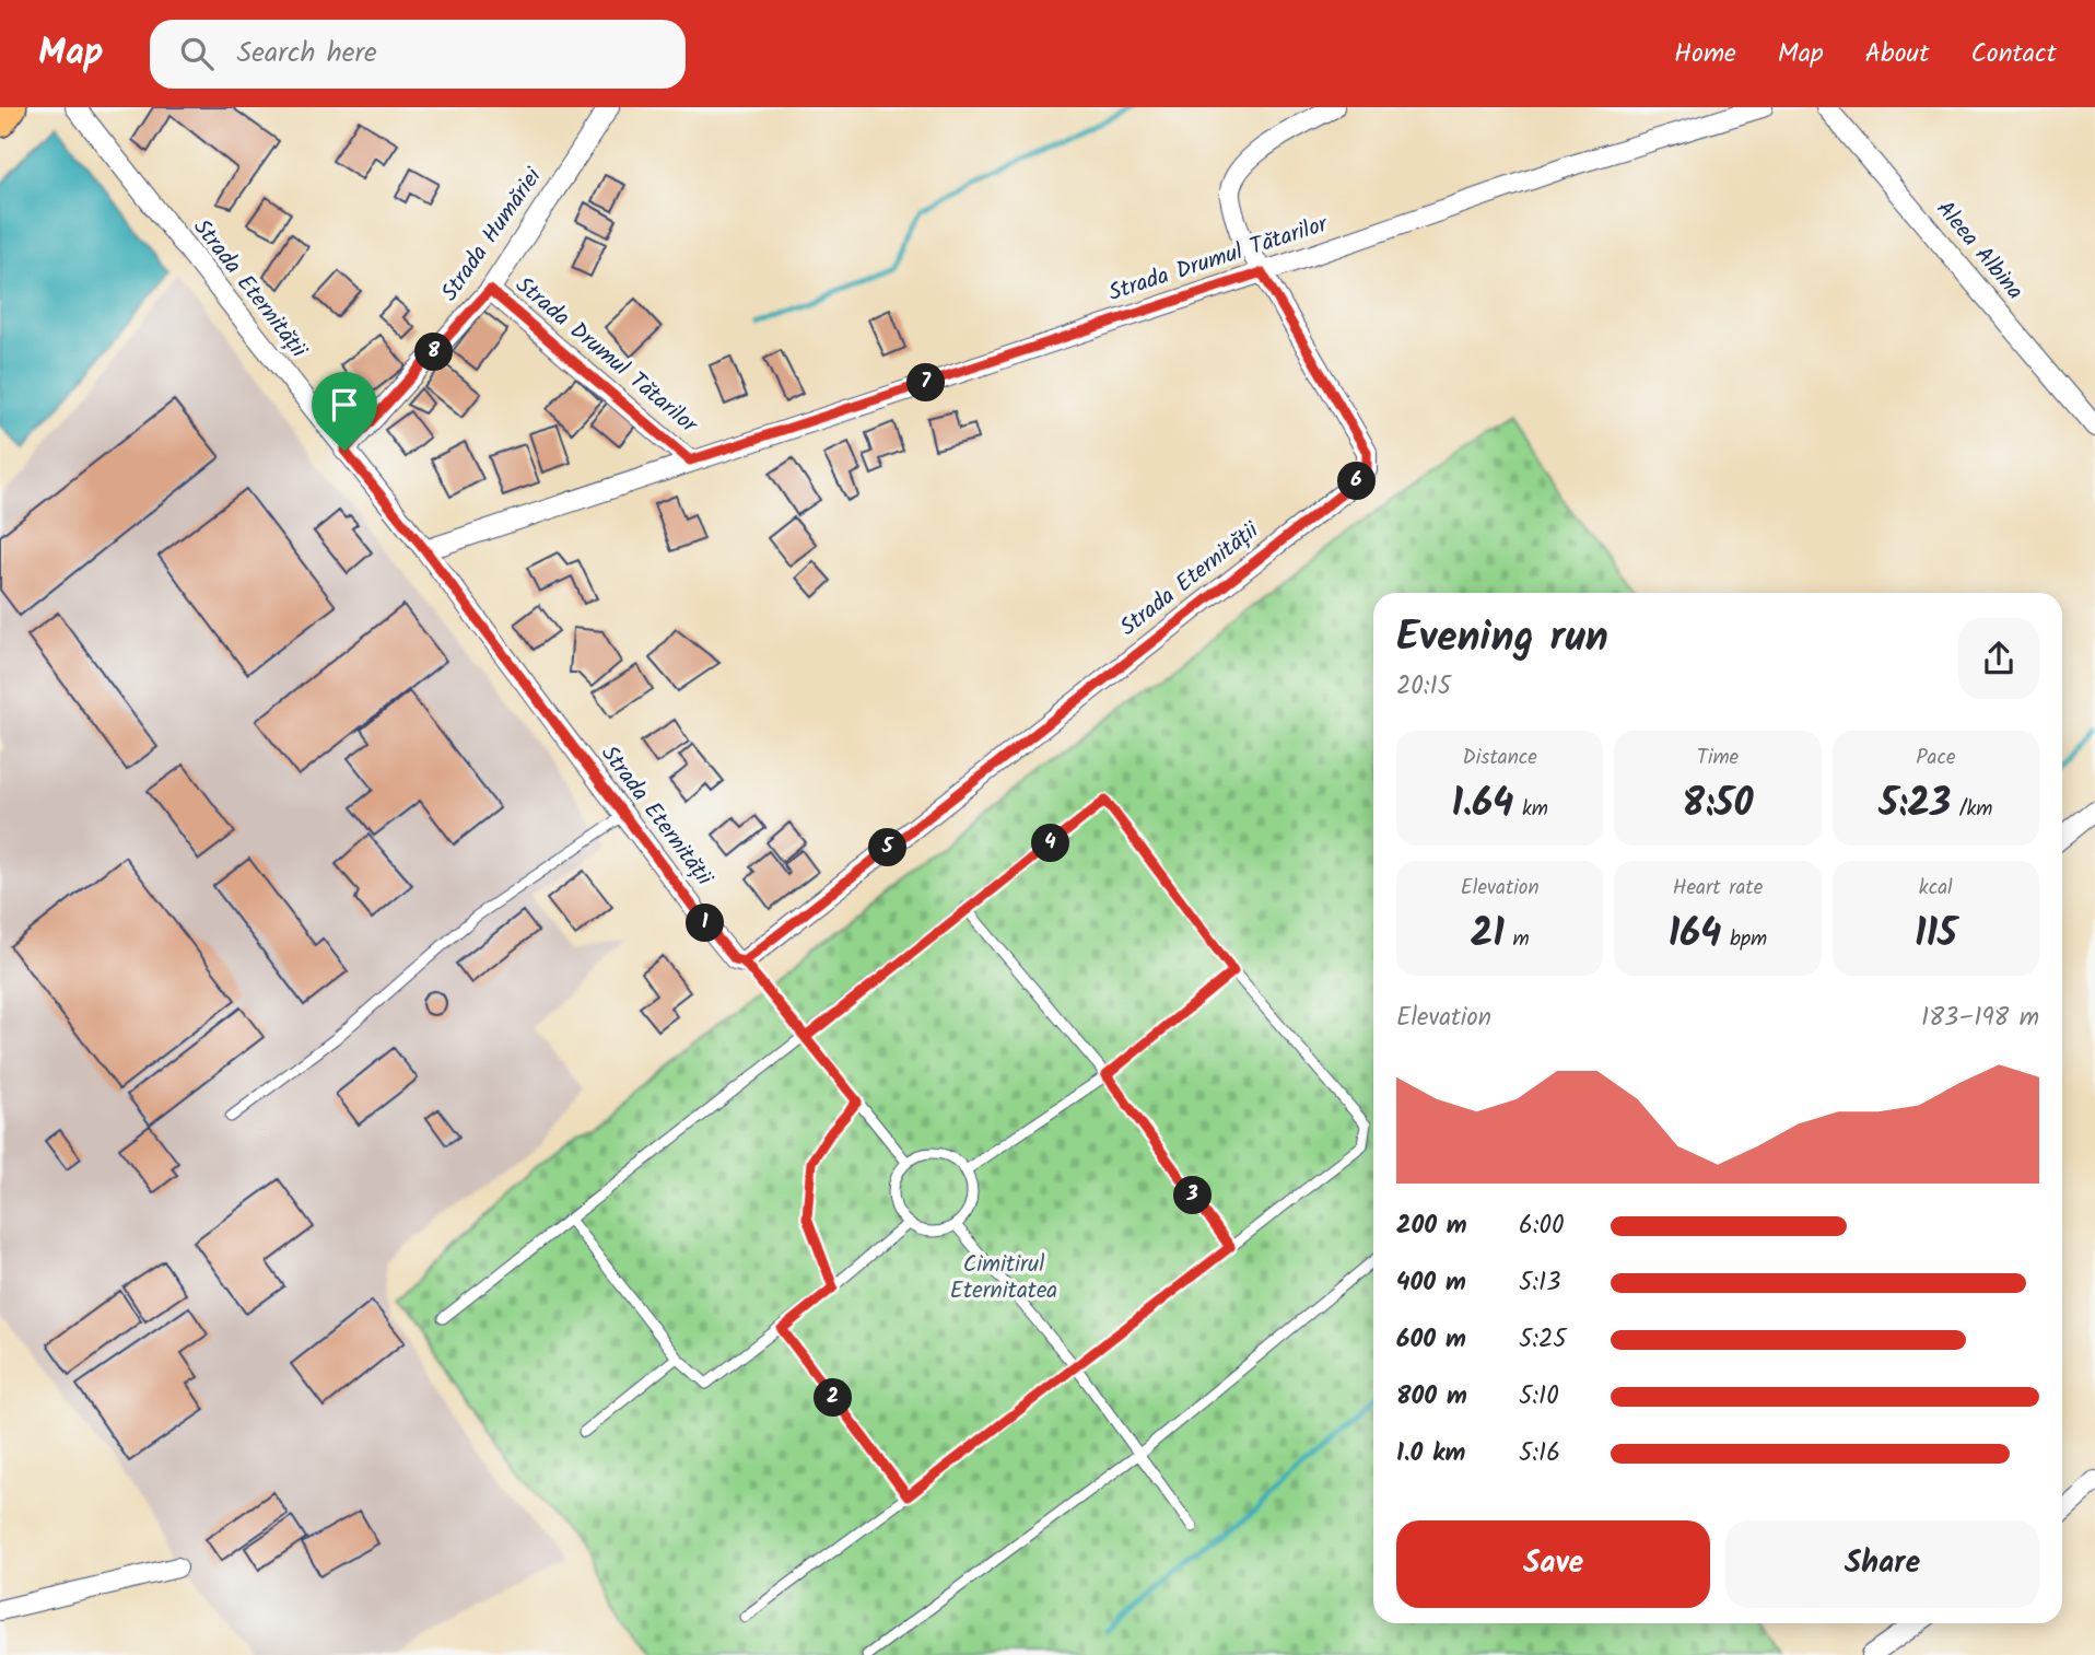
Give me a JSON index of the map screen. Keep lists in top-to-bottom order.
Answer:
{
  "streets": {
    "street": [
      "Strada Humăriei",
      "Aleea Albina",
      "Strada Drumul Tătarilor",
      "Strada Eternității"
    ]
  },
  "crossings": [
    ["Strada Humăriei", "Strada Drumul Tătarilor"],
    ["Strada Humăriei", "Strada Eternității"],
    ["Strada Drumul Tătarilor", "Strada Eternității"]
  ],
  "parks": ["Cimitirul Eternitatea"],
  "page": {
    "header": "Map",
    "search": "Search here",
    "nav": [
      "Home",
      "Map",
      "About",
      "Contact"
    ],
    "pins": [
      "8",
      "7",
      "6",
      "4",
      "5",
      "1",
      "3",
      "2"
    ],
    "heading": ["Evening run", "20:15"],
    "stats": [
      ["Distance", "1.64 km"],
      ["Time", "8:50"],
      ["Pace", "5:23 /km"],
      ["Elevation", "21 m"],
      ["Heart rate", "164 bpm"],
      ["kcal", "115"]
    ],
    "chart": ["Elevation", "183–198 m"],
    "list": [
      {
        "name": "200 m",
        "note": "6:00"
      },
      {
        "name": "400 m",
        "note": "5:13"
      },
      {
        "name": "600 m",
        "note": "5:25"
      },
      {
        "name": "800 m",
        "note": "5:10"
      },
      {
        "name": "1.0 km",
        "note": "5:16"
      }
    ],
    "buttons": ["Save", "Share"]
  }
}
